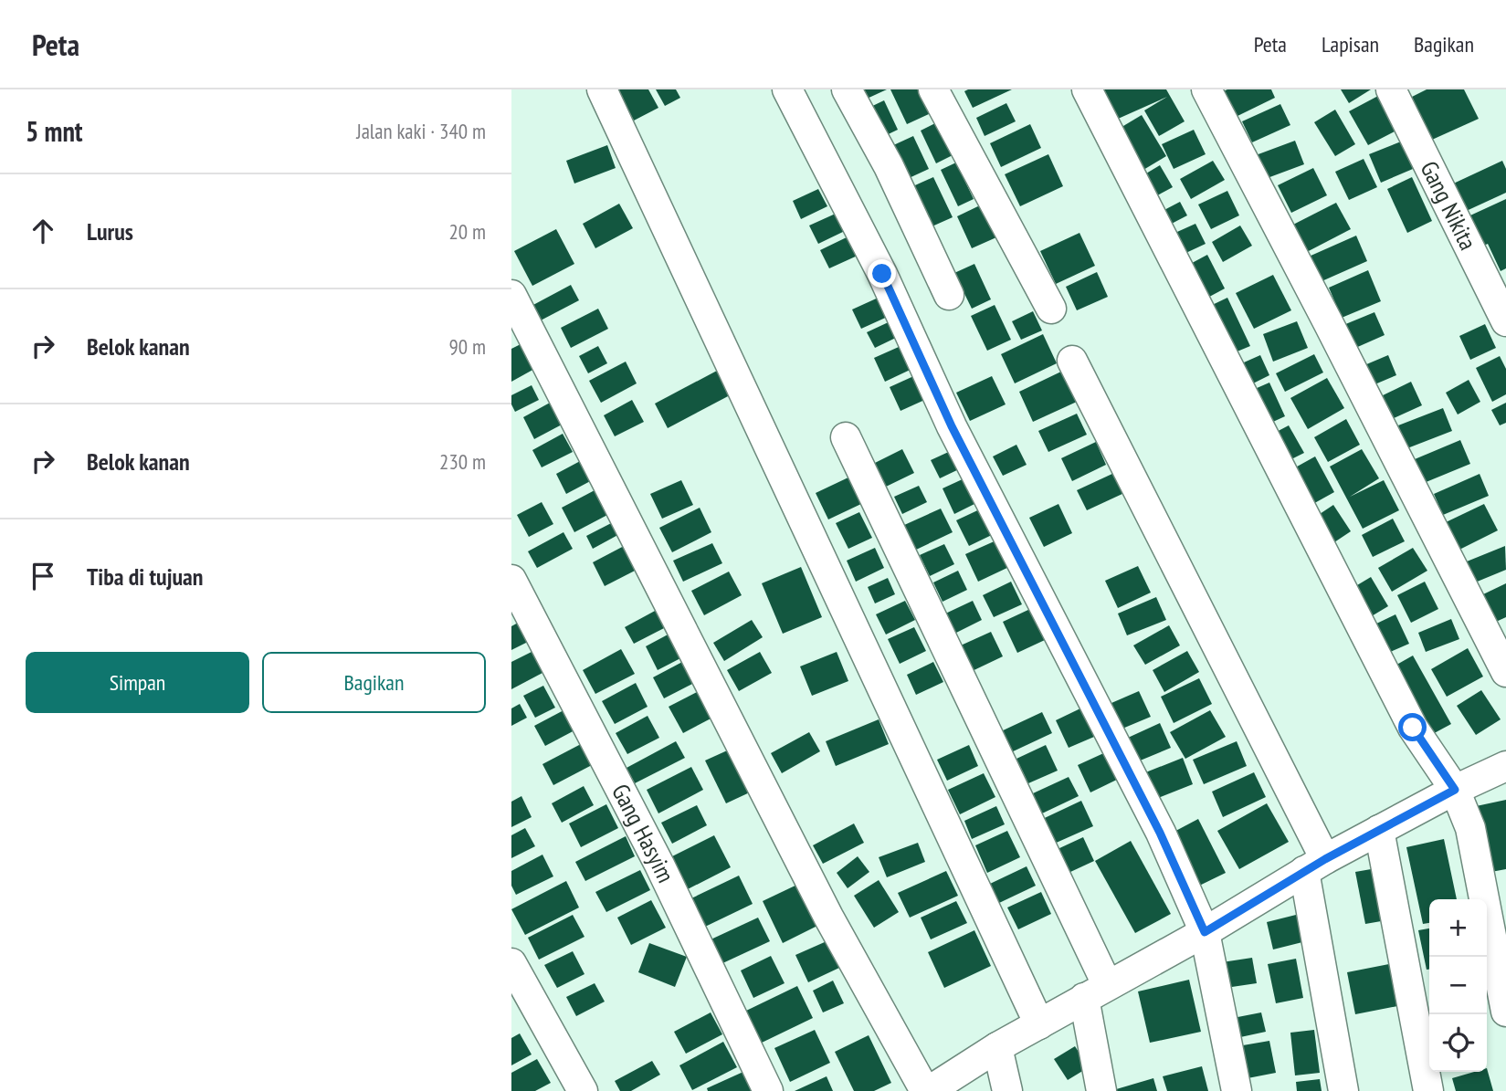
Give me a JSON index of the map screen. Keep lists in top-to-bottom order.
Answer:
{
  "streets": {
    "street": ["Gang Nikita", "Gang Hasyim"]
  },
  "page": {
    "header": "Peta",
    "nav": ["Peta", "Lapisan", "Bagikan"],
    "heading": ["5 mnt", "Jalan kaki · 340 m"],
    "list": [
      ["Lurus", "20 m"],
      ["Belok kanan", "90 m"],
      ["Belok kanan", "230 m"],
      "Tiba di tujuan"
    ],
    "buttons": ["Simpan", "Bagikan"],
    "map_buttons": ["+", "−"]
  }
}
